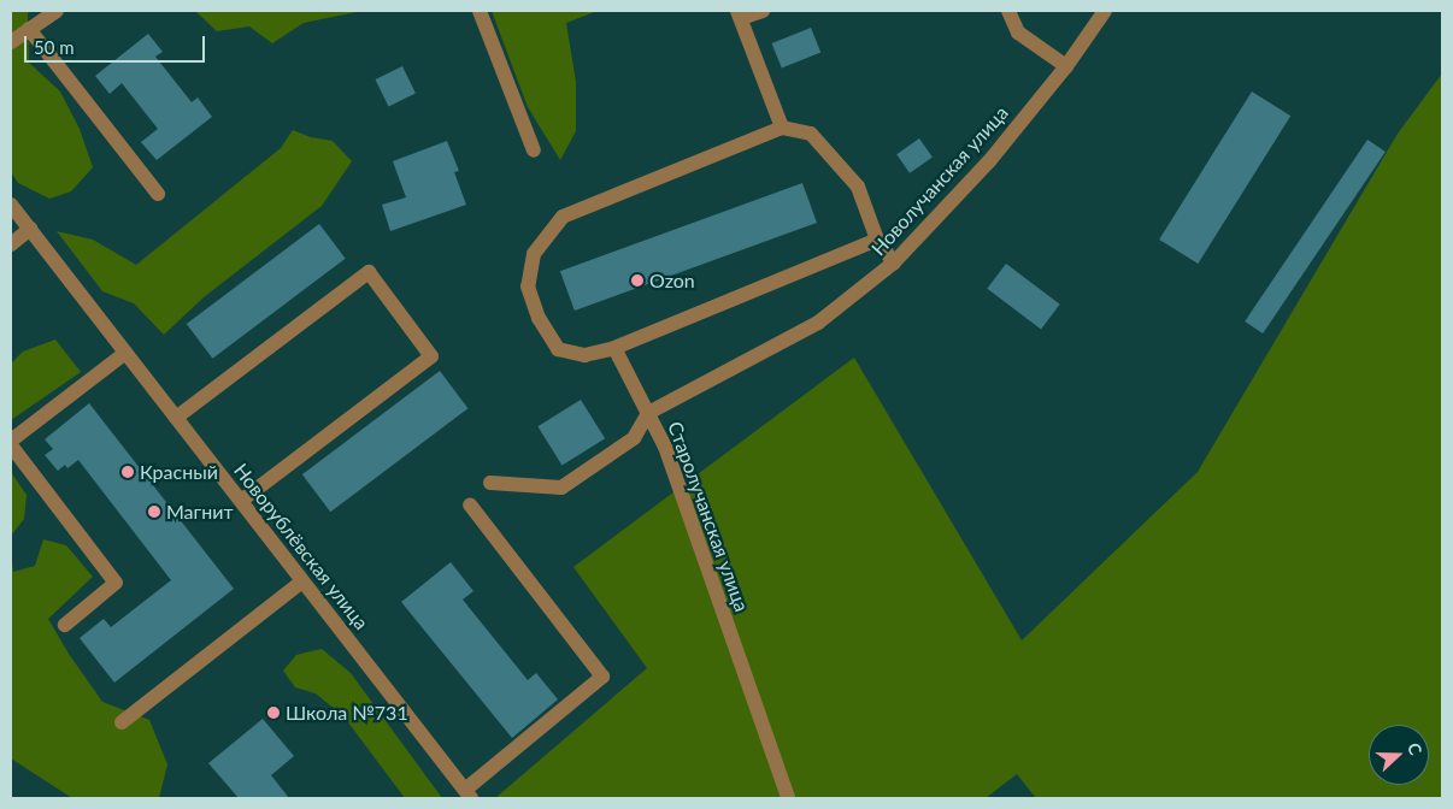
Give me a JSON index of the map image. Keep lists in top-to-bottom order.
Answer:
{
  "streets": {
    "street": ["Новолучанская улица", "Старолучанская улица", "Новорублёвская улица"]
  },
  "crossings": [
    ["Новолучанская улица", "Старолучанская улица"]
  ],
  "places": [
    "Ozon",
    "Красный",
    "Магнит",
    "Школа №731"
  ],
  "scale_bar": "50 m",
  "north": "right"
}
